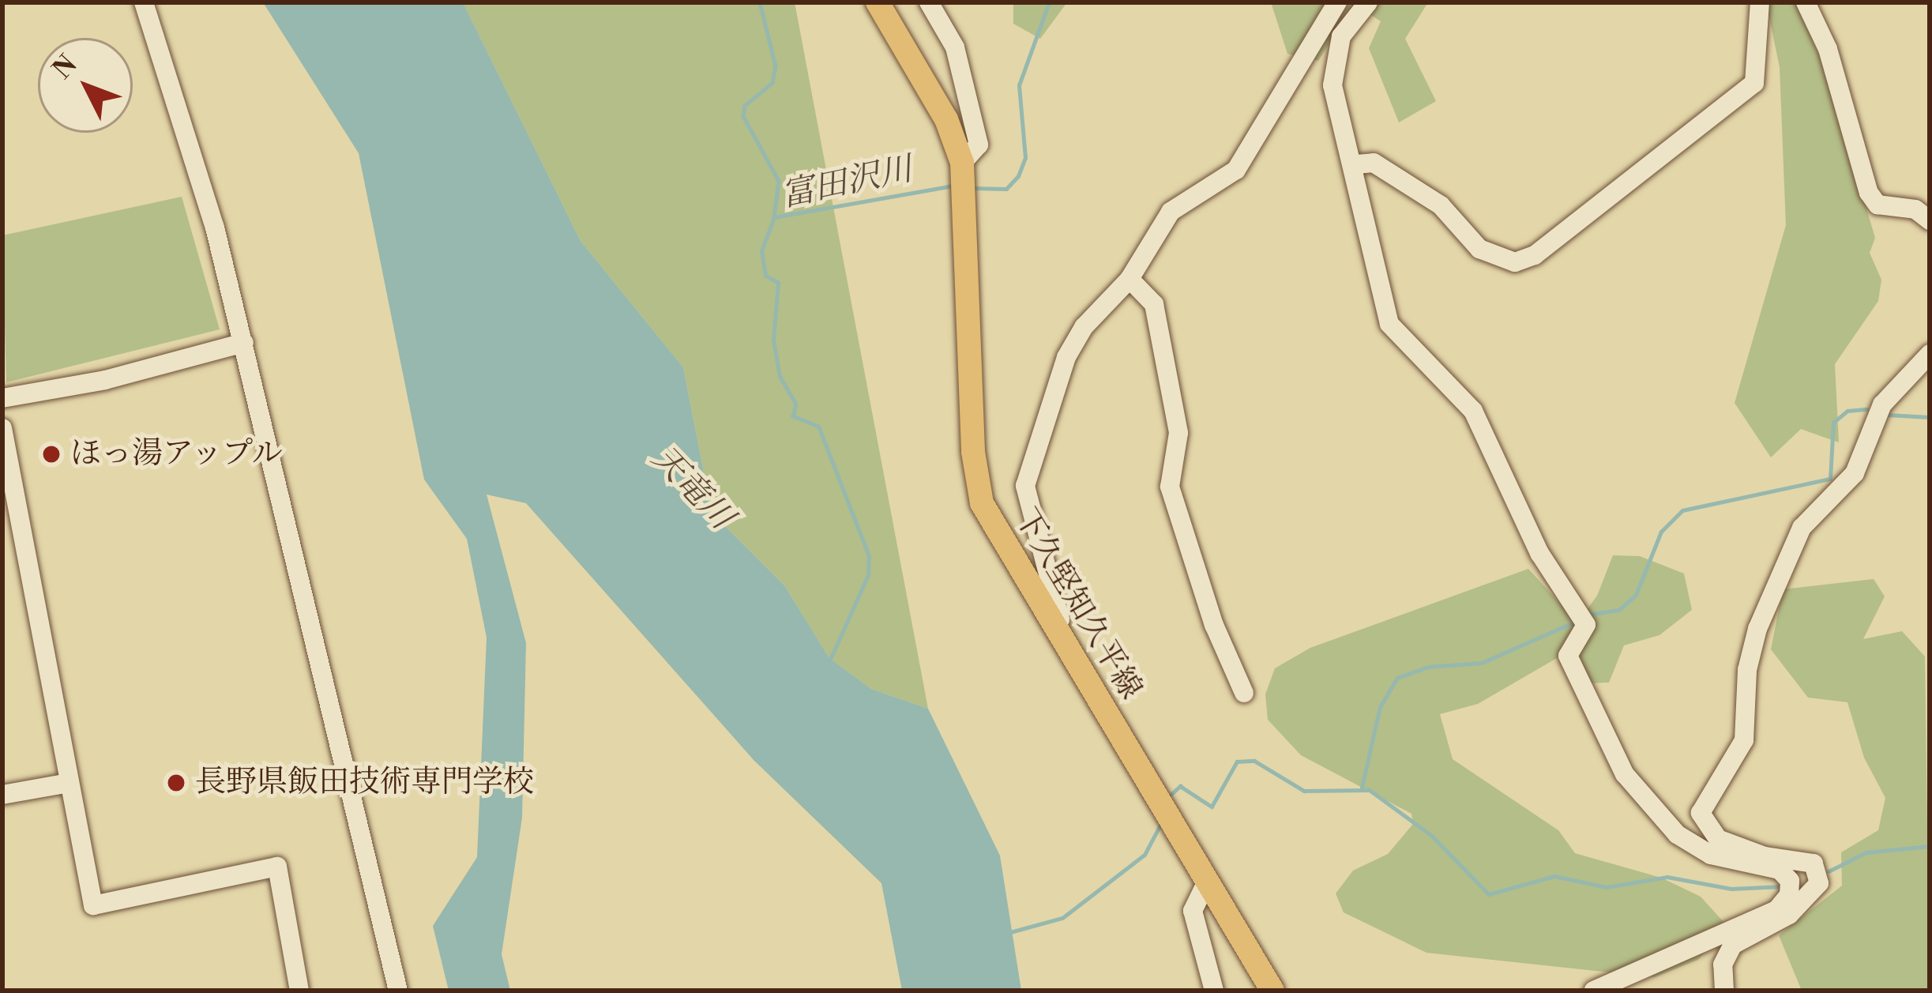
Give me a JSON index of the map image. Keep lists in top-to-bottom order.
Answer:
{
  "streets": {
    "main road": ["下久堅知久平線"]
  },
  "water": ["富田沢川", "天竜川"],
  "places": ["ほっ湯アップル", "長野県飯田技術専門学校"],
  "north": "top left"
}
